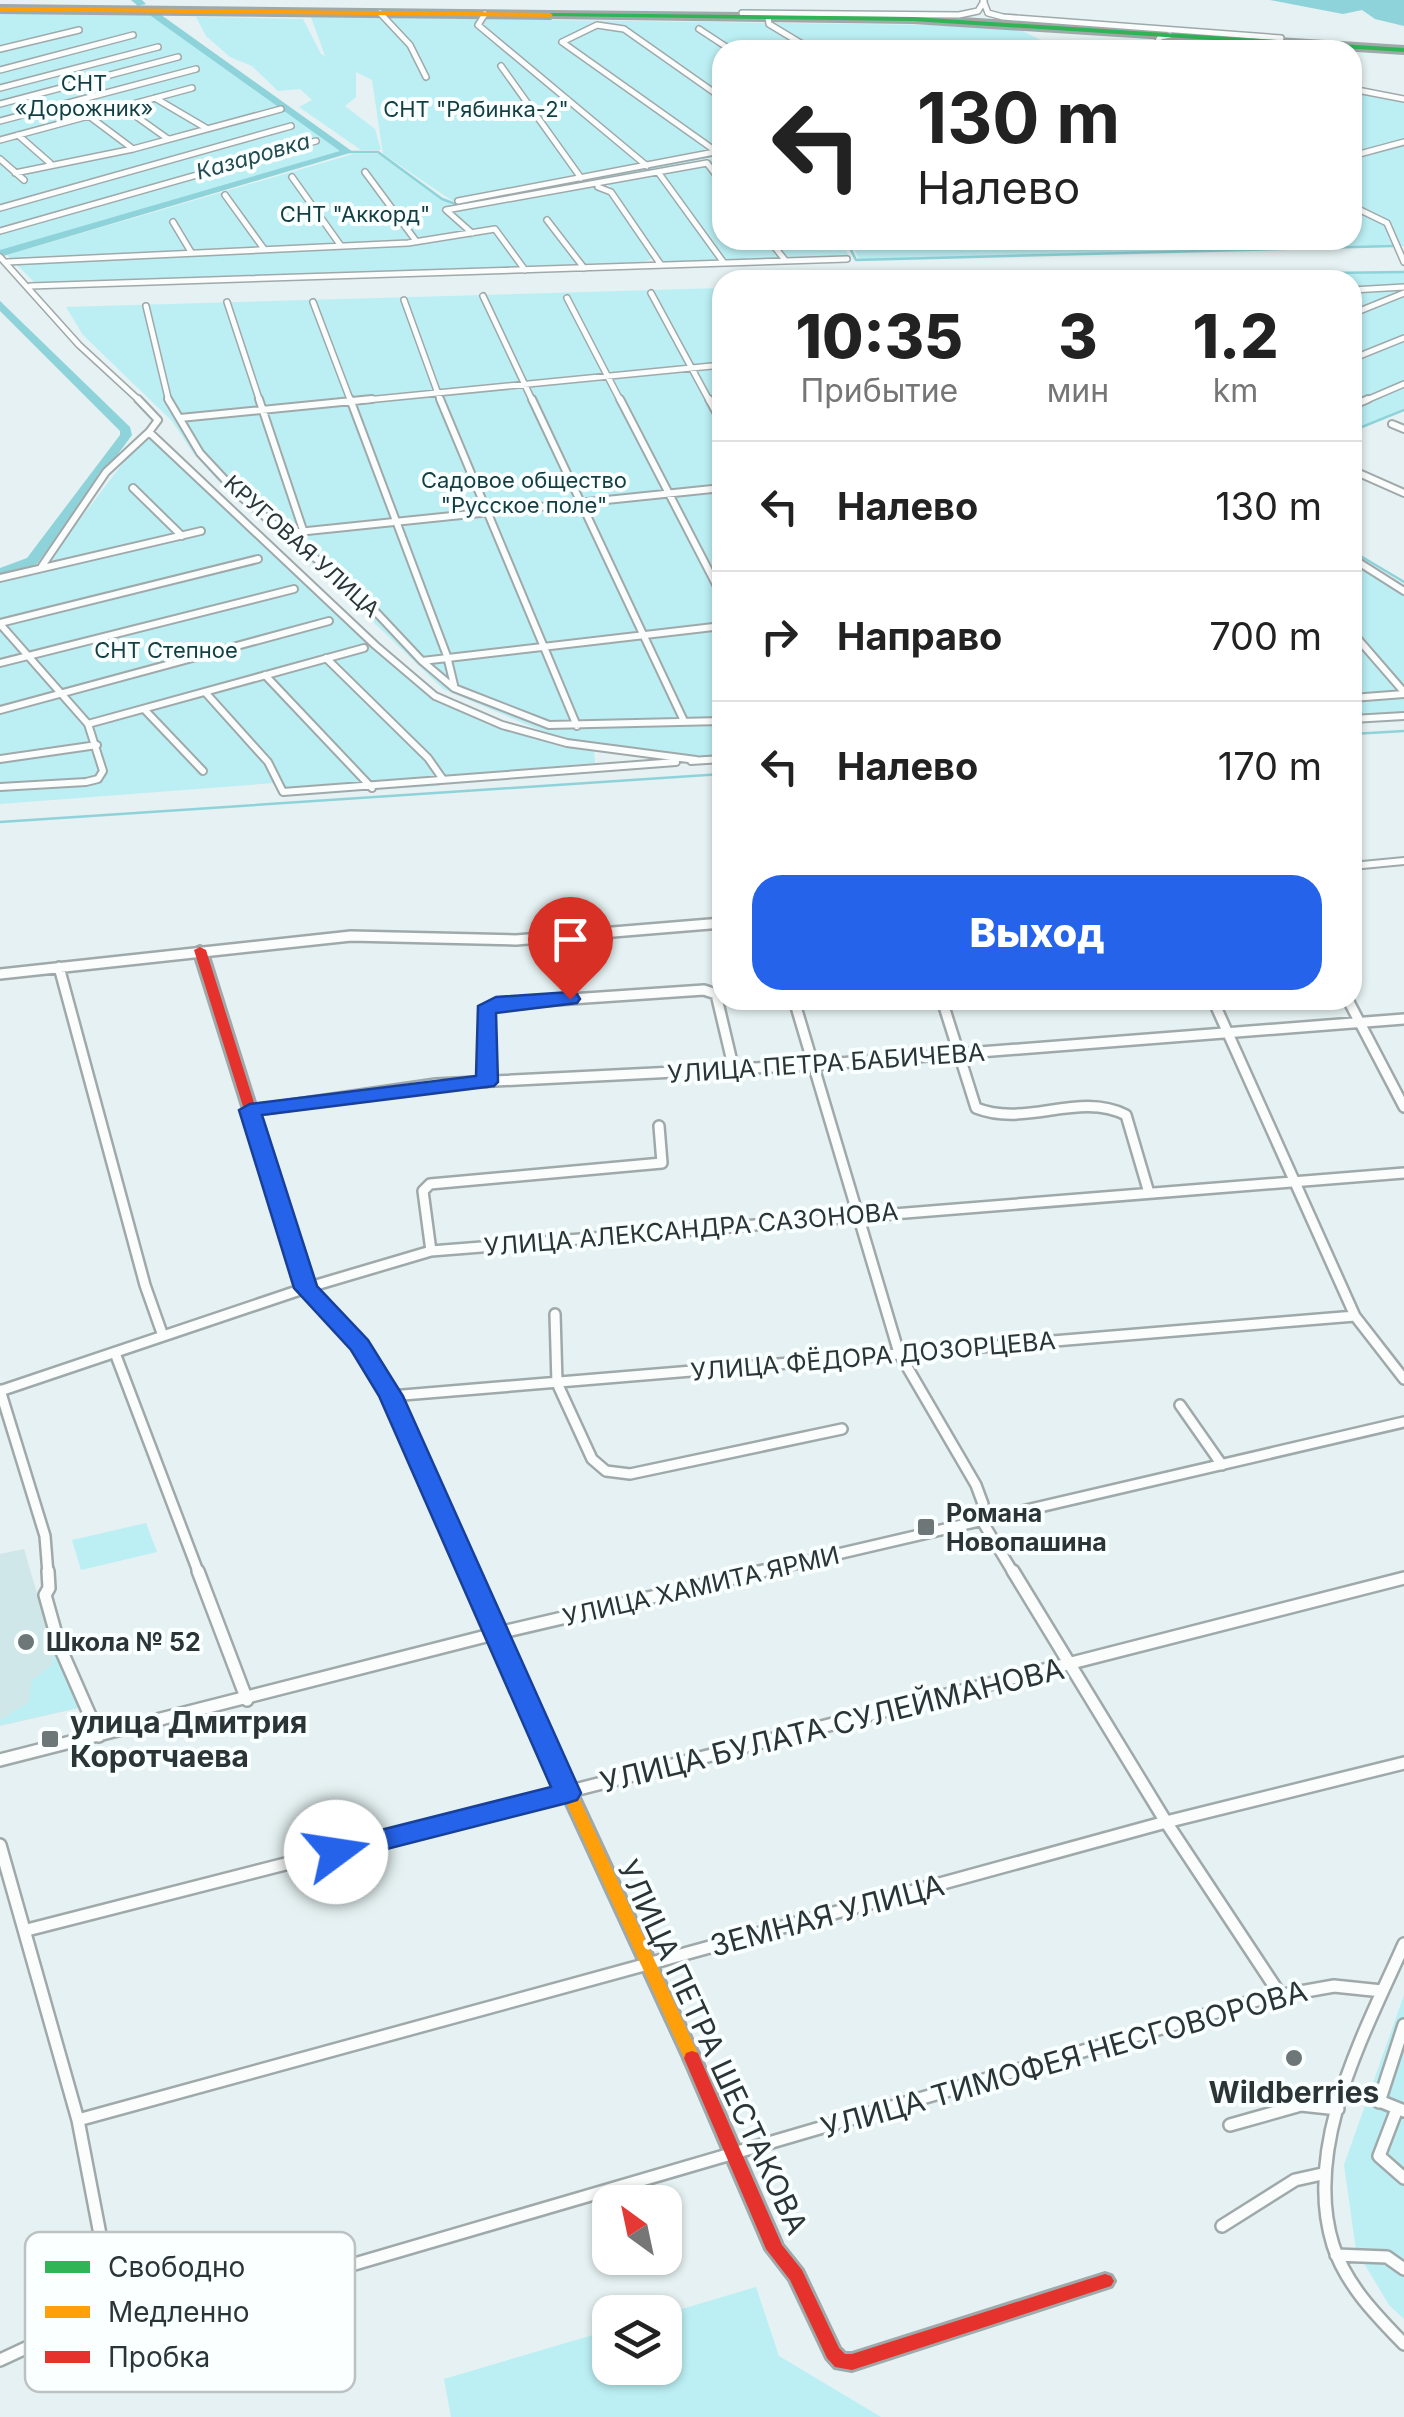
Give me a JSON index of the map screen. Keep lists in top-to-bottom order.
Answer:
{
  "streets": {
    "main road": ["УЛИЦА ПЕТРА ШЕСТАКОВА"],
    "street": [
      "КРУГОВАЯ УЛИЦА",
      "УЛИЦА ПЕТРА БАБИЧЕВА",
      "УЛИЦА АЛЕКСАНДРА САЗОНОВА",
      "УЛИЦА ФЁДОРА ДОЗОРЦЕВА",
      "УЛИЦА ХАМИТА ЯРМИ",
      "УЛИЦА БУЛАТА СУЛЕЙМАНОВА",
      "ЗЕМНАЯ УЛИЦА",
      "УЛИЦА ТИМОФЕЯ НЕСГОВОРОВА"
    ]
  },
  "crossings": [
    ["УЛИЦА АЛЕКСАНДРА САЗОНОВА", "УЛИЦА ПЕТРА ШЕСТАКОВА"],
    ["УЛИЦА ФЁДОРА ДОЗОРЦЕВА", "УЛИЦА ПЕТРА ШЕСТАКОВА"],
    ["УЛИЦА ХАМИТА ЯРМИ", "УЛИЦА ПЕТРА ШЕСТАКОВА"],
    ["УЛИЦА БУЛАТА СУЛЕЙМАНОВА", "УЛИЦА ПЕТРА ШЕСТАКОВА"],
    ["ЗЕМНАЯ УЛИЦА", "УЛИЦА ПЕТРА ШЕСТАКОВА"],
    ["УЛИЦА ПЕТРА ШЕСТАКОВА", "УЛИЦА ТИМОФЕЯ НЕСГОВОРОВА"]
  ],
  "water": ["Казаровка"],
  "parks": [
    "СНТ «Дорожник»",
    "СНТ \"Рябинка-2\"",
    "СНТ \"Аккорд\"",
    "Садовое общество \"Русское поле\"",
    "СНТ Степное"
  ],
  "places": {
    "transit": ["Романа Новопашина", "улица Дмитрия Коротчаева"],
    "other": ["Школа № 52", "Wildberries"]
  },
  "legend": ["Свободно", "Медленно", "Пробка"],
  "north": "top left",
  "page": {
    "turn": ["130 m", "Налево"],
    "eta": [
      "10:35",
      "Прибытие",
      "3",
      "мин",
      "1.2",
      "km"
    ],
    "list": [
      {
        "name": "Налево",
        "value": "130 m"
      },
      {
        "name": "Направо",
        "value": "700 m"
      },
      {
        "name": "Налево",
        "value": "170 m"
      }
    ],
    "buttons": "Выход"
  }
}
